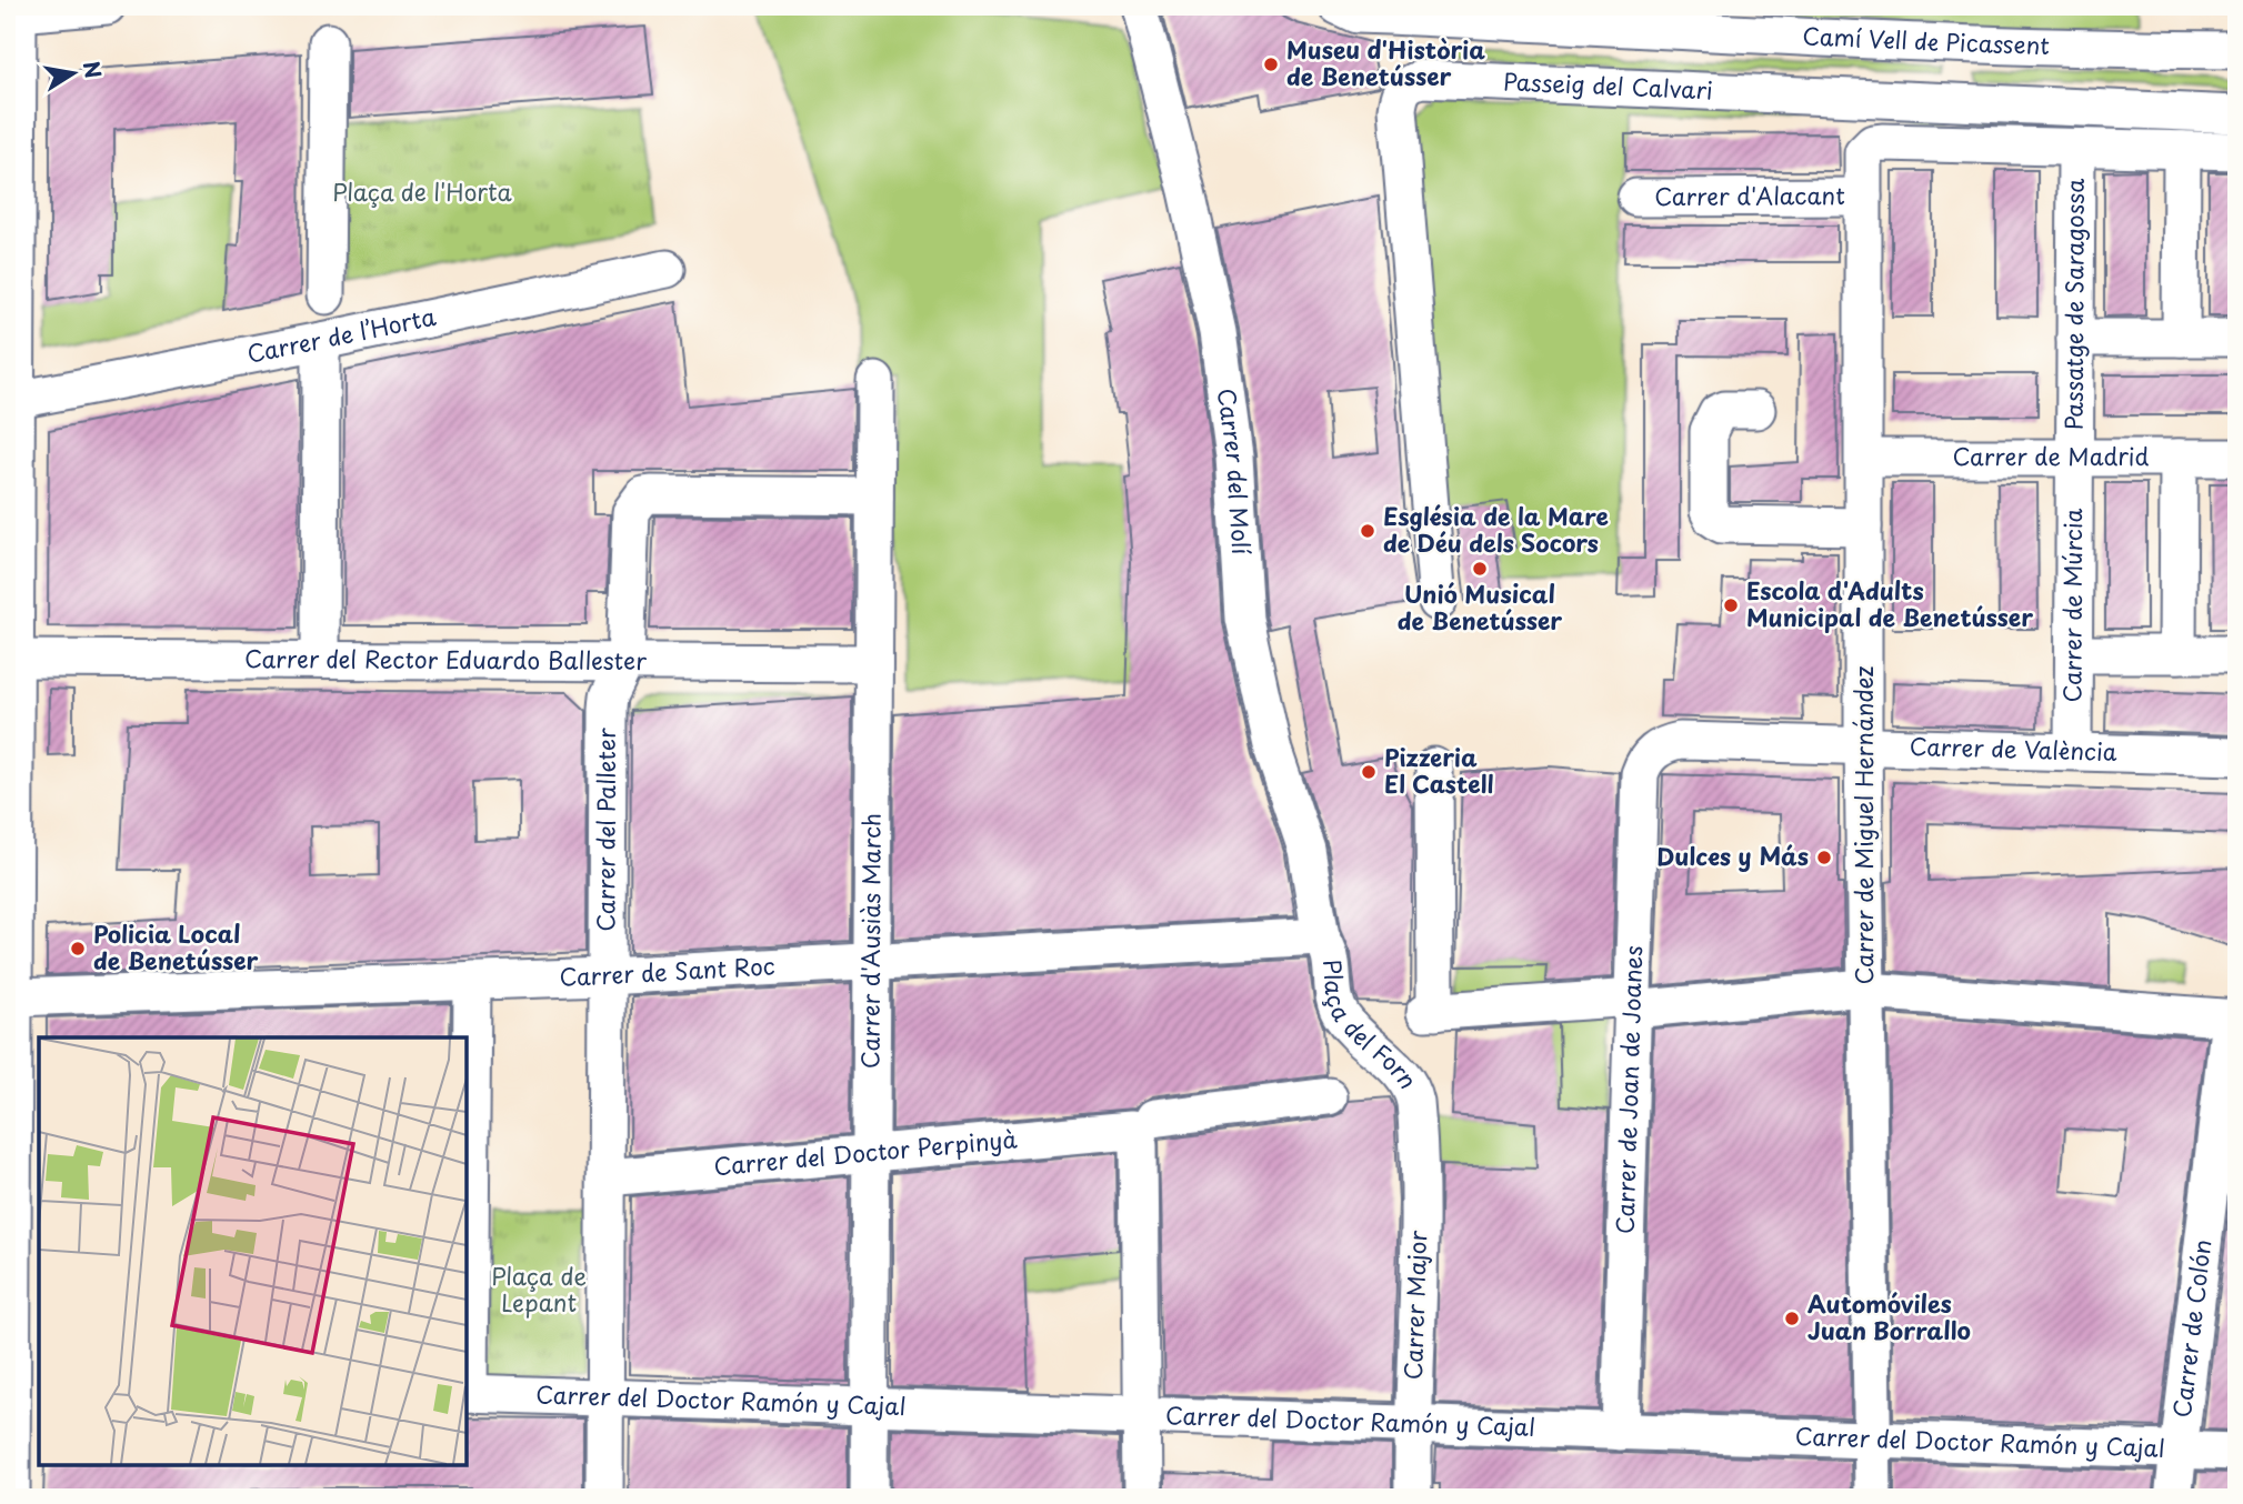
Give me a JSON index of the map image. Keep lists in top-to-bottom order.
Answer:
{
  "streets": {
    "street": [
      "Camí Vell de Picassent",
      "Passeig del Calvari",
      "Carrer d'Alacant",
      "Passatge de Saragossa",
      "Carrer de l’Horta",
      "Carrer de Madrid",
      "Carrer del Molí",
      "Carrer de Múrcia",
      "Carrer del Rector Eduardo Ballester",
      "Carrer de València",
      "Carrer de Miguel Hernández",
      "Carrer del Palleter",
      "Carrer d'Ausiàs March",
      "Carrer de Sant Roc",
      "Plaça del Forn",
      "Carrer de Joan de Joanes",
      "Carrer del Doctor Perpinyà",
      "Carrer Major",
      "Carrer de Colón",
      "Carrer del Doctor Ramón y Cajal"
    ]
  },
  "crossings": [
    ["Carrer d'Alacant", "Carrer de Miguel Hernández"],
    ["Passatge de Saragossa", "Carrer de Madrid"],
    ["Passatge de Saragossa", "Carrer de Múrcia"],
    ["Passatge de Saragossa", "Carrer de Miguel Hernández"],
    ["Carrer de Madrid", "Carrer de Múrcia"],
    ["Carrer de Madrid", "Carrer de Miguel Hernández"],
    ["Carrer del Molí", "Carrer de Sant Roc"],
    ["Carrer del Molí", "Plaça del Forn"],
    ["Carrer de Múrcia", "Carrer de València"],
    ["Carrer del Rector Eduardo Ballester", "Carrer del Palleter"],
    ["Carrer del Rector Eduardo Ballester", "Carrer d'Ausiàs March"],
    ["Carrer de València", "Carrer de Miguel Hernández"],
    ["Carrer de València", "Carrer de Joan de Joanes"],
    ["Carrer de Miguel Hernández", "Carrer del Doctor Ramón y Cajal"],
    ["Carrer del Palleter", "Carrer d'Ausiàs March"],
    ["Carrer del Palleter", "Carrer de Sant Roc"],
    ["Carrer del Palleter", "Carrer del Doctor Perpinyà"],
    ["Carrer del Palleter", "Carrer del Doctor Ramón y Cajal"],
    ["Carrer d'Ausiàs March", "Carrer de Sant Roc"],
    ["Carrer d'Ausiàs March", "Carrer del Doctor Perpinyà"],
    ["Carrer d'Ausiàs March", "Carrer del Doctor Ramón y Cajal"],
    ["Carrer de Sant Roc", "Plaça del Forn"],
    ["Plaça del Forn", "Carrer Major"],
    ["Carrer de Joan de Joanes", "Carrer del Doctor Ramón y Cajal"],
    ["Carrer Major", "Carrer del Doctor Ramón y Cajal"],
    ["Carrer de Colón", "Carrer del Doctor Ramón y Cajal"]
  ],
  "parks": ["Plaça de l'Horta", "Plaça de Lepant"],
  "places": [
    "Museu d'Història de Benetússer",
    "Església de la Mare de Déu dels Socors",
    "Unió Musical de Benetússer",
    "Escola d'Adults Municipal de Benetússer",
    "Pizzeria El Castell",
    "Dulces y Más",
    "Policia Local de Benetússer",
    "Automóviles Juan Borrallo"
  ],
  "north": "right"
}
